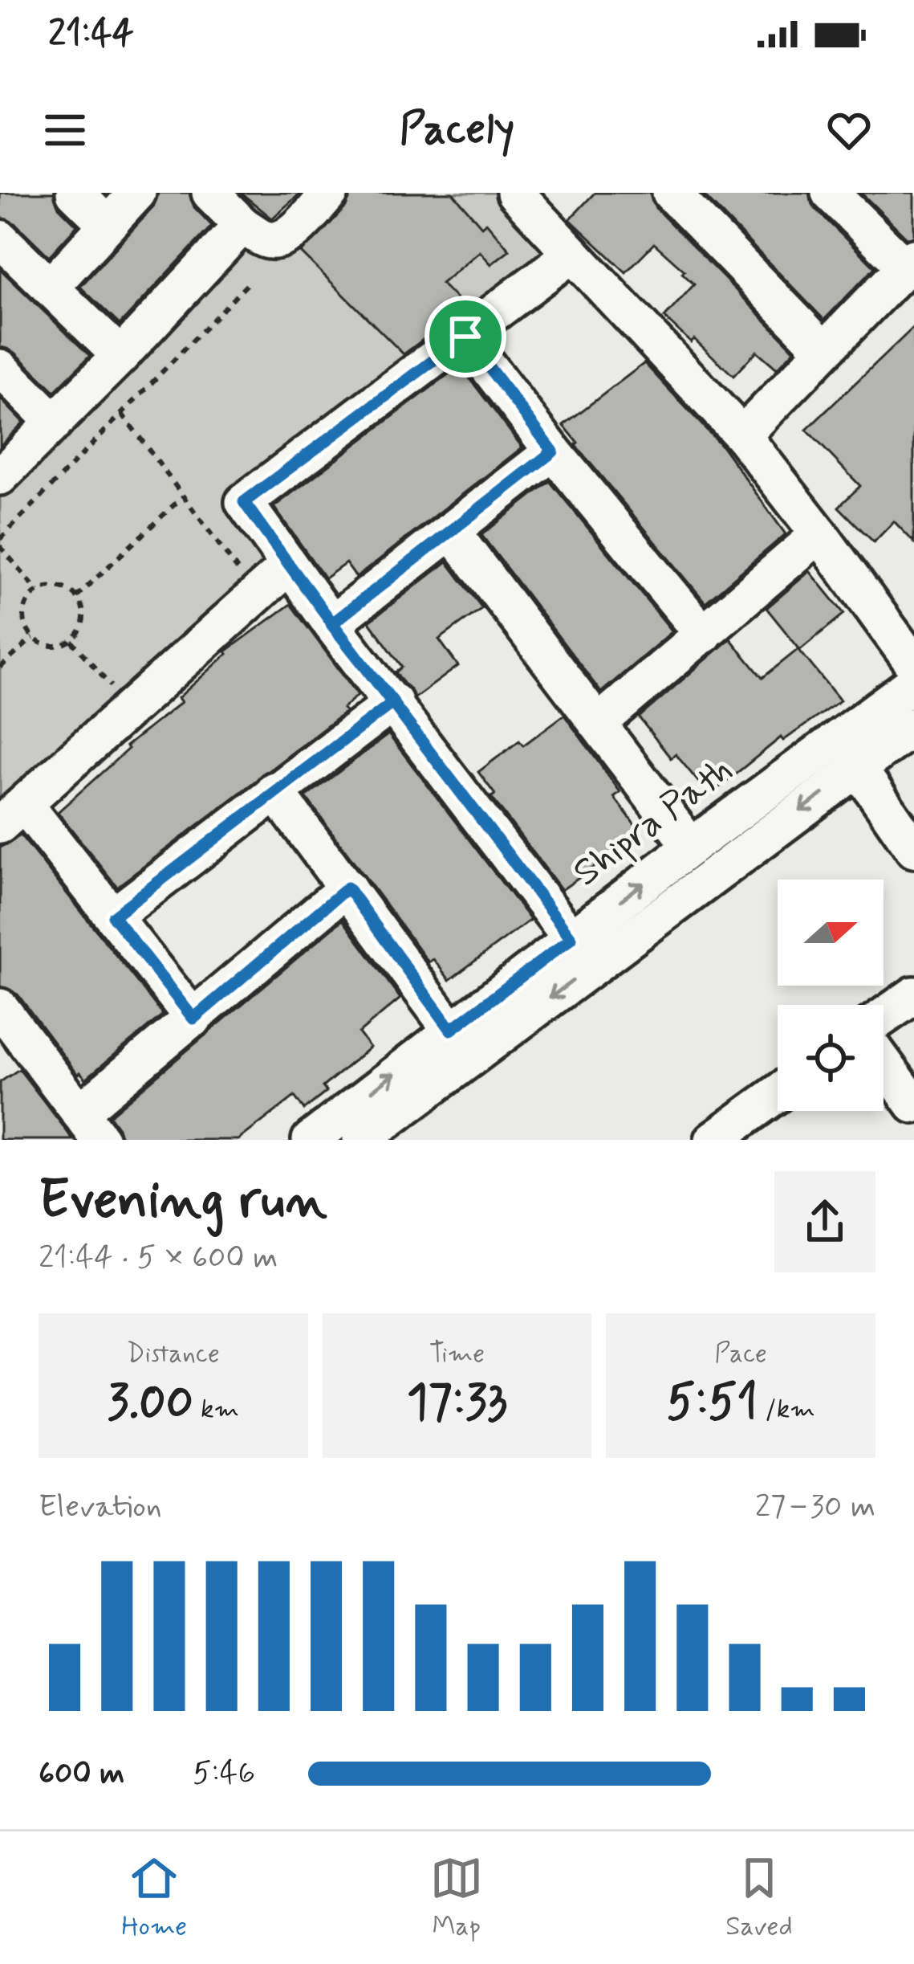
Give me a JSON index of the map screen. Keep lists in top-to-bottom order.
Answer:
{
  "streets": {
    "street": ["Shipra Path"]
  },
  "north": "right",
  "page": {
    "status": "21:44",
    "header": "Pacely",
    "heading": ["Evening run", "21:44 · 5 × 600 m"],
    "stats": [
      ["Distance", "3.00 km"],
      ["Time", "17:33"],
      ["Pace", "5:51 /km"]
    ],
    "chart": ["Elevation", "27–30 m"],
    "list": [
      {
        "name": "600 m",
        "note": "5:46"
      }
    ],
    "tabs": ["Home", "Map", "Saved"]
  }
}
